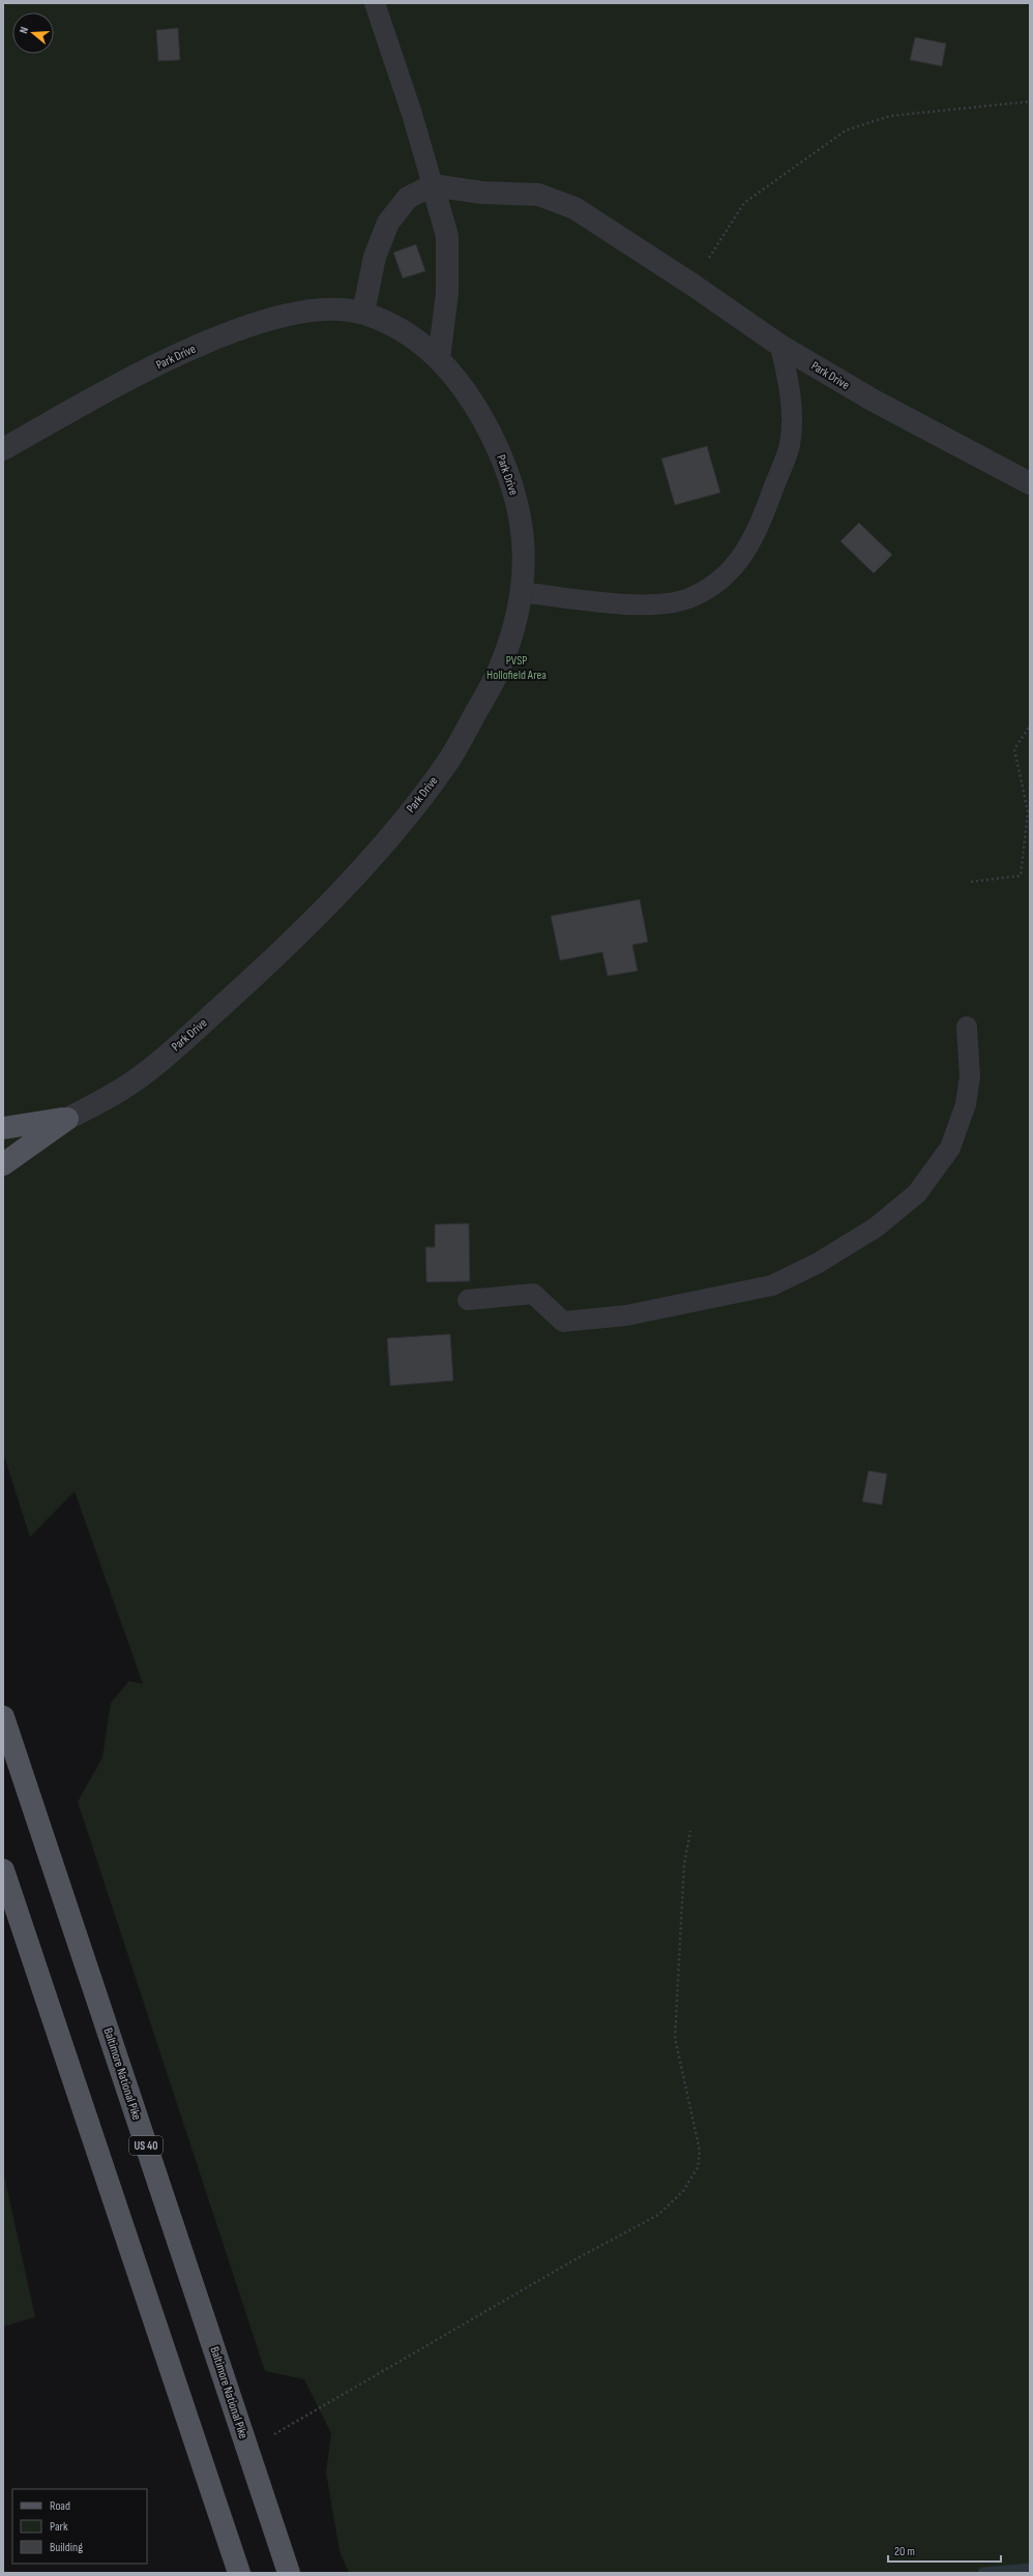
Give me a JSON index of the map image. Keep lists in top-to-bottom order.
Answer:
{
  "streets": {
    "main road": ["Baltimore National Pike", "US 40"],
    "street": ["Park Drive"]
  },
  "parks": ["PVSP Hollofield Area"],
  "legend": ["Road", "Park", "Building"],
  "scale_bar": "20 m",
  "north": "left"
}
